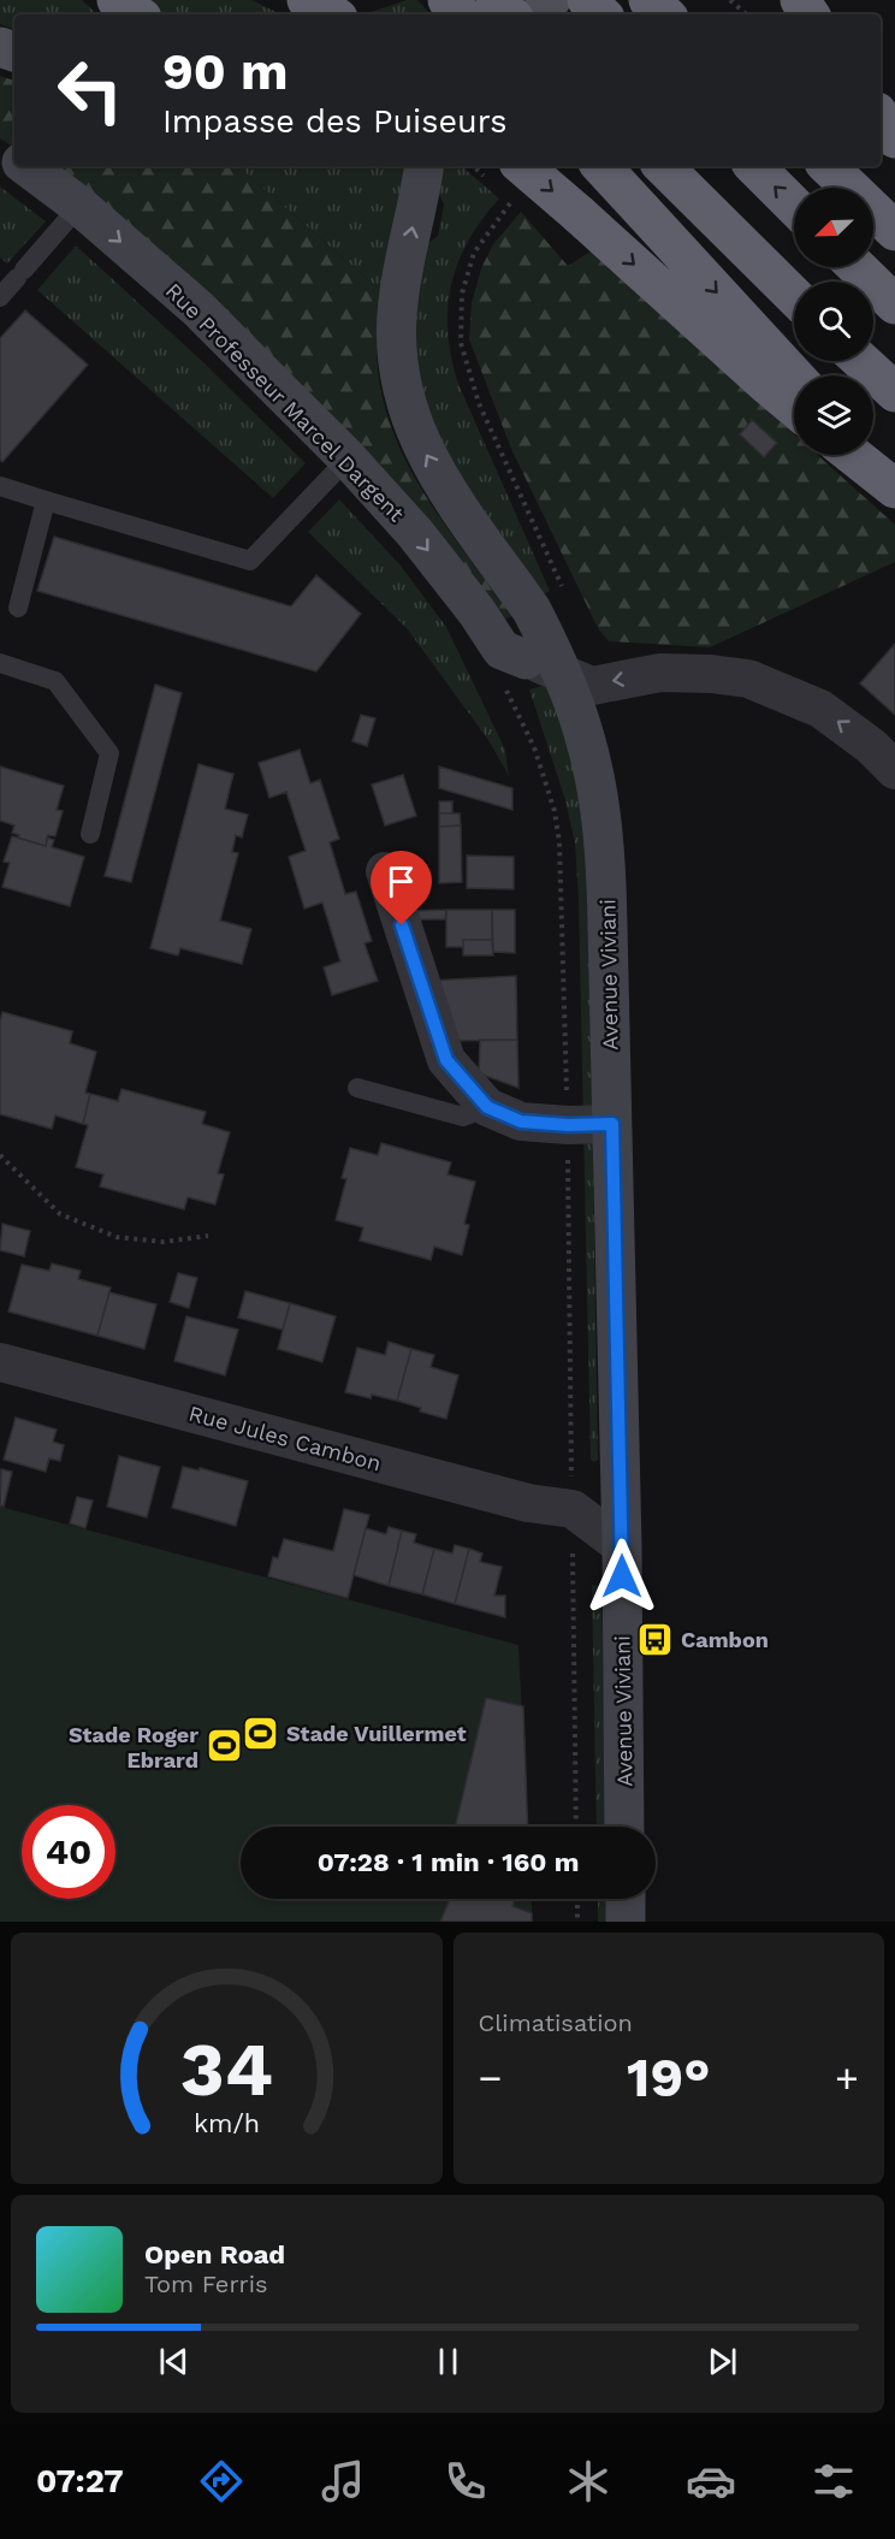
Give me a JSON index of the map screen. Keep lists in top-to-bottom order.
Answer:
{
  "streets": {
    "street": ["Rue Professeur Marcel Dargent", "Avenue Viviani", "Rue Jules Cambon"]
  },
  "crossings": [
    ["Rue Professeur Marcel Dargent", "Avenue Viviani"],
    ["Avenue Viviani", "Rue Jules Cambon"]
  ],
  "one_way": ["Rue Professeur Marcel Dargent"],
  "places": {
    "bus stop": ["Cambon"],
    "sports": ["Stade Vuillermet", "Stade Roger Ebrard"]
  },
  "north": "bottom left",
  "page": {
    "turn": ["90 m", "Impasse des Puiseurs"],
    "limit": "40",
    "trip": "07:28 · 1 min · 160 m",
    "tile": "Climatisation",
    "heat": ["−", "19°", "+"],
    "song": ["Open Road", "Tom Ferris"],
    "tabs": "07:27",
    "gauge": ["34", "km/h"]
  }
}
